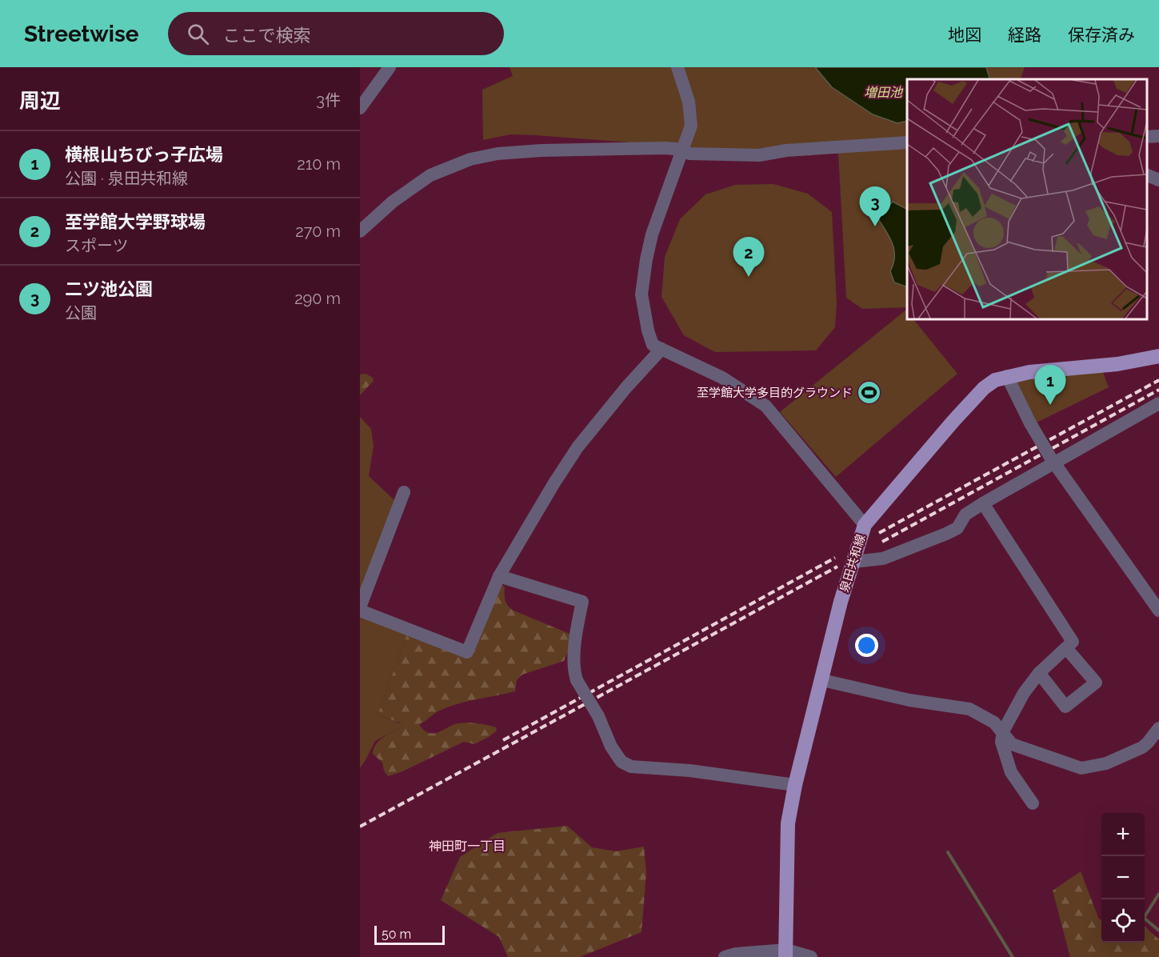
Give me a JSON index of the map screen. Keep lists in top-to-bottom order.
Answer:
{
  "streets": {
    "main road": ["泉田共和線"]
  },
  "districts": ["神田町一丁目"],
  "water": ["増田池"],
  "places": {
    "sports": ["至学館大学多目的グラウンド"]
  },
  "scale_bar": "50 m",
  "page": {
    "header": "Streetwise",
    "search": "ここで検索",
    "nav": ["地図", "経路", "保存済み"],
    "heading": ["周辺", "3件"],
    "list": [
      {
        "mark": "1",
        "name": "横根山ちびっ子広場",
        "note": "公園 · 泉田共和線",
        "value": "210 m"
      },
      {
        "mark": "2",
        "name": "至学館大学野球場",
        "note": "スポーツ",
        "value": "270 m"
      },
      {
        "mark": "3",
        "name": "二ツ池公園",
        "note": "公園",
        "value": "290 m"
      }
    ],
    "pins": ["3", "2", "1"],
    "map_buttons": ["+", "−"],
    "scale": "50 m"
  }
}
